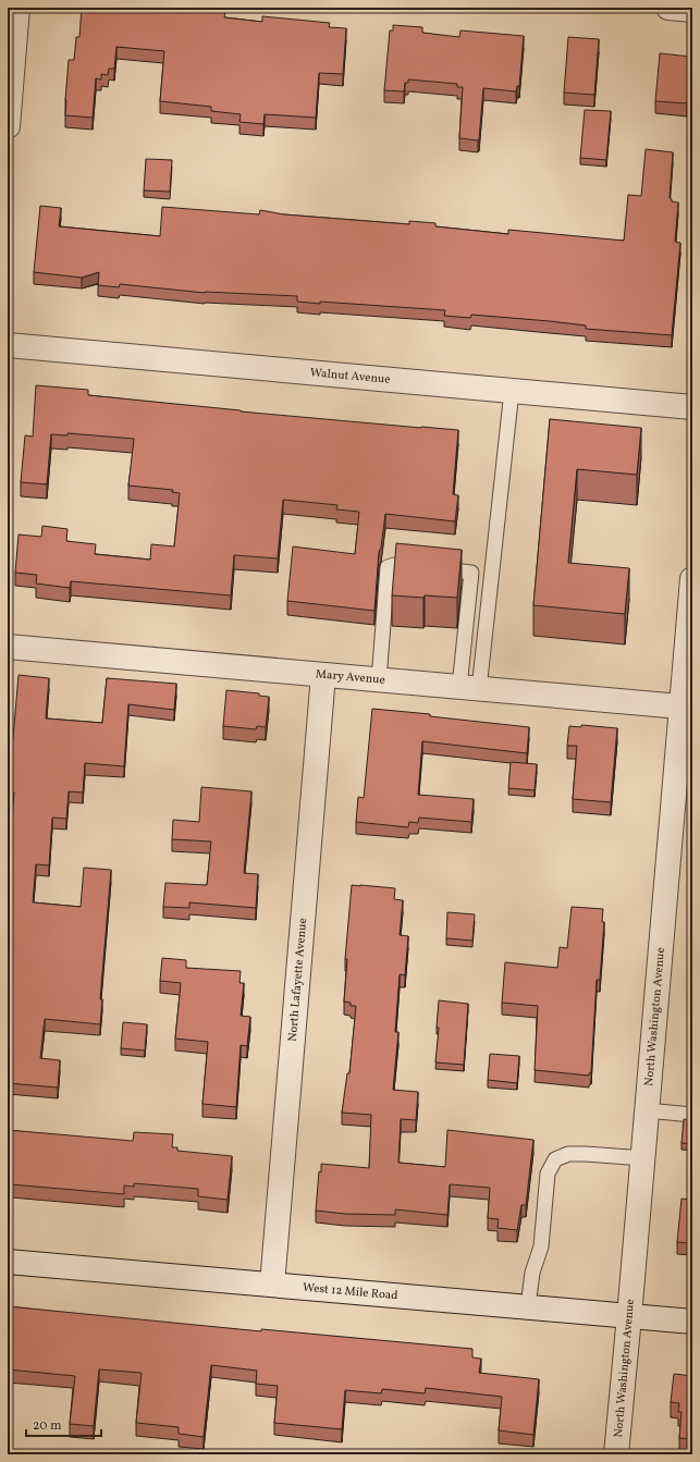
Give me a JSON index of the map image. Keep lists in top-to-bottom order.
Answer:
{
  "streets": {
    "street": [
      "Walnut Avenue",
      "Mary Avenue",
      "North Lafayette Avenue",
      "North Washington Avenue",
      "West 12 Mile Road"
    ]
  },
  "crossings": [
    ["Mary Avenue", "North Lafayette Avenue"],
    ["Mary Avenue", "North Washington Avenue"],
    ["North Lafayette Avenue", "West 12 Mile Road"],
    ["North Washington Avenue", "West 12 Mile Road"]
  ],
  "scale_bar": "20 m"
}
